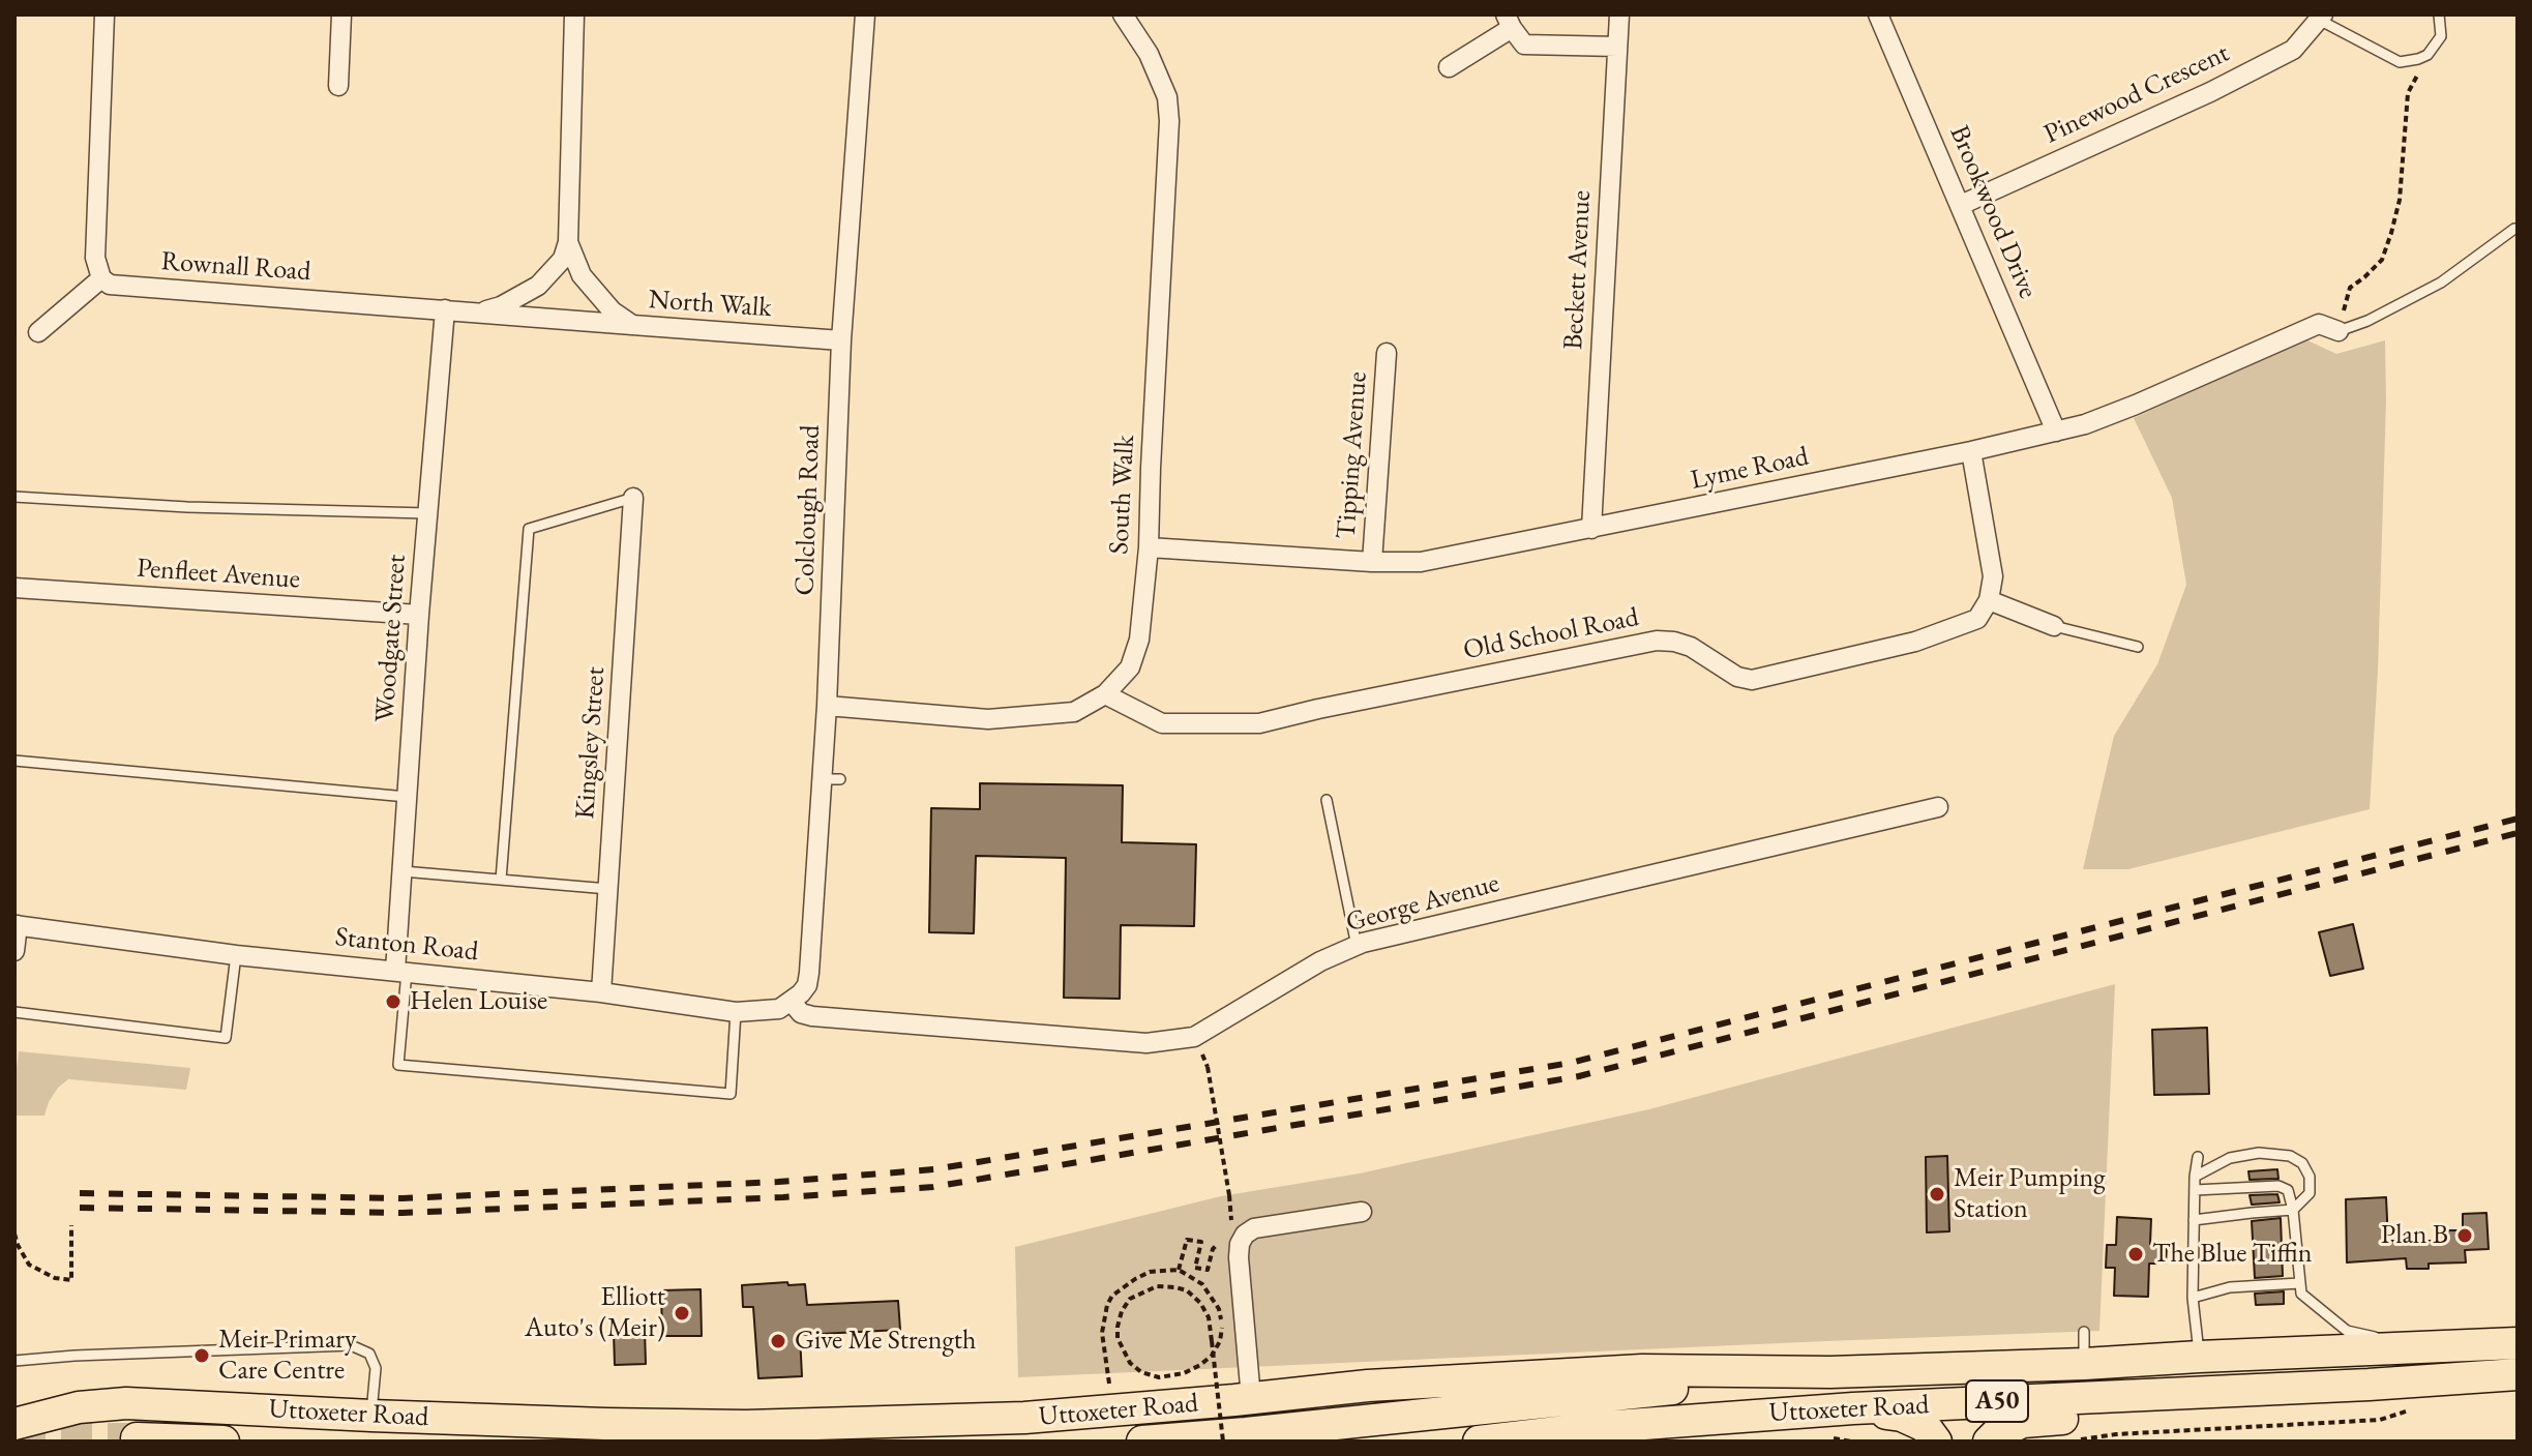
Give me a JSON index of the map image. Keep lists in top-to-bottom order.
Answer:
{
  "streets": {
    "highway": ["A50", "Uttoxeter Road"],
    "street": [
      "Pinewood Crescent",
      "Brookwood Drive",
      "Rownall Road",
      "Beckett Avenue",
      "North Walk",
      "Tipping Avenue",
      "Lyme Road",
      "South Walk",
      "Colclough Road",
      "Penfleet Avenue",
      "Old School Road",
      "Woodgate Street",
      "Kingsley Street",
      "George Avenue",
      "Stanton Road"
    ]
  },
  "crossings": [
    ["Pinewood Crescent", "Brookwood Drive"],
    ["Brookwood Drive", "Lyme Road"],
    ["Rownall Road", "North Walk"],
    ["Rownall Road", "Woodgate Street"],
    ["Beckett Avenue", "Lyme Road"],
    ["North Walk", "Colclough Road"],
    ["Tipping Avenue", "Lyme Road"],
    ["Lyme Road", "South Walk"],
    ["South Walk", "Colclough Road"],
    ["South Walk", "Old School Road"],
    ["Colclough Road", "George Avenue"],
    ["Colclough Road", "Stanton Road"],
    ["Penfleet Avenue", "Woodgate Street"],
    ["Woodgate Street", "Stanton Road"],
    ["Kingsley Street", "Stanton Road"],
    ["George Avenue", "Stanton Road"],
    ["A50", "Uttoxeter Road"]
  ],
  "places": [
    "Helen Louise",
    "Meir Pumping Station",
    "Plan B",
    "The Blue Tiffin",
    "Elliott Auto's (Meir)",
    "Give Me Strength",
    "Meir Primary Care Centre"
  ]
}
